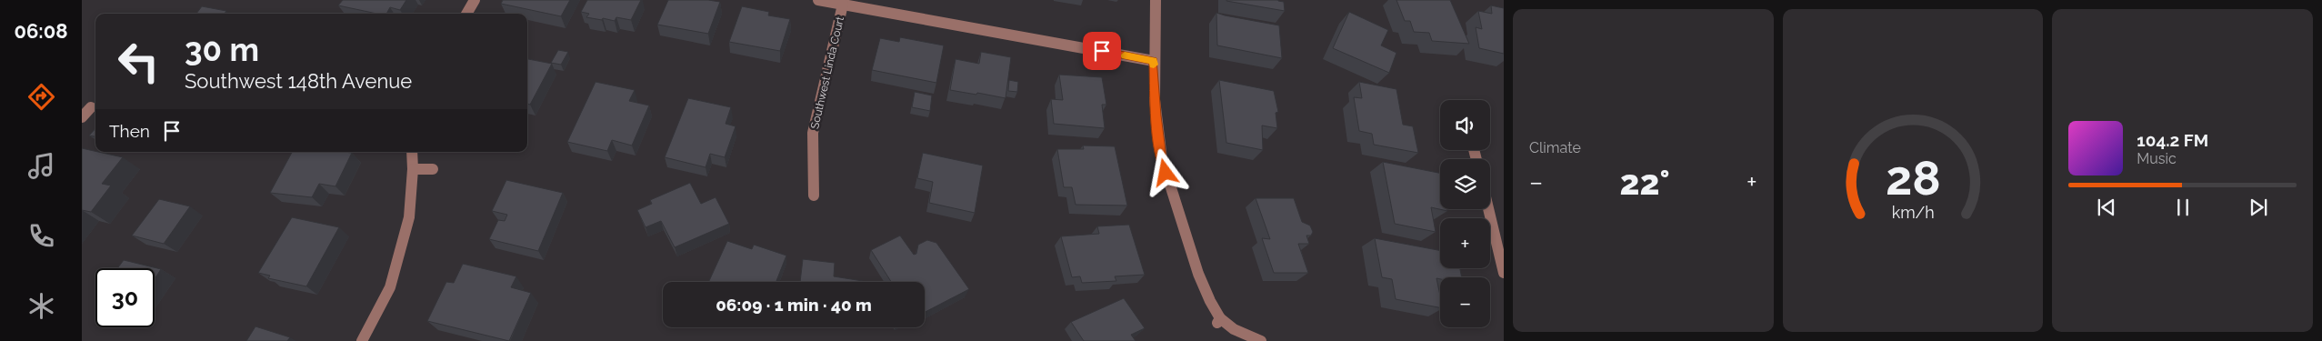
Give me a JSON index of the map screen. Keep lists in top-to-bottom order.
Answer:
{
  "streets": {
    "street": ["Southwest Linda Court"]
  },
  "page": {
    "tabs": "06:08",
    "tile": "Climate",
    "turn": ["30 m", "Southwest 148th Avenue"],
    "map_buttons": ["+", "−"],
    "then": "Then",
    "song": ["104.2 FM", "Music"],
    "heat": ["−", "22°", "+"],
    "limit": "30",
    "trip": "06:09 · 1 min · 40 m",
    "gauge": ["28", "km/h"]
  }
}
